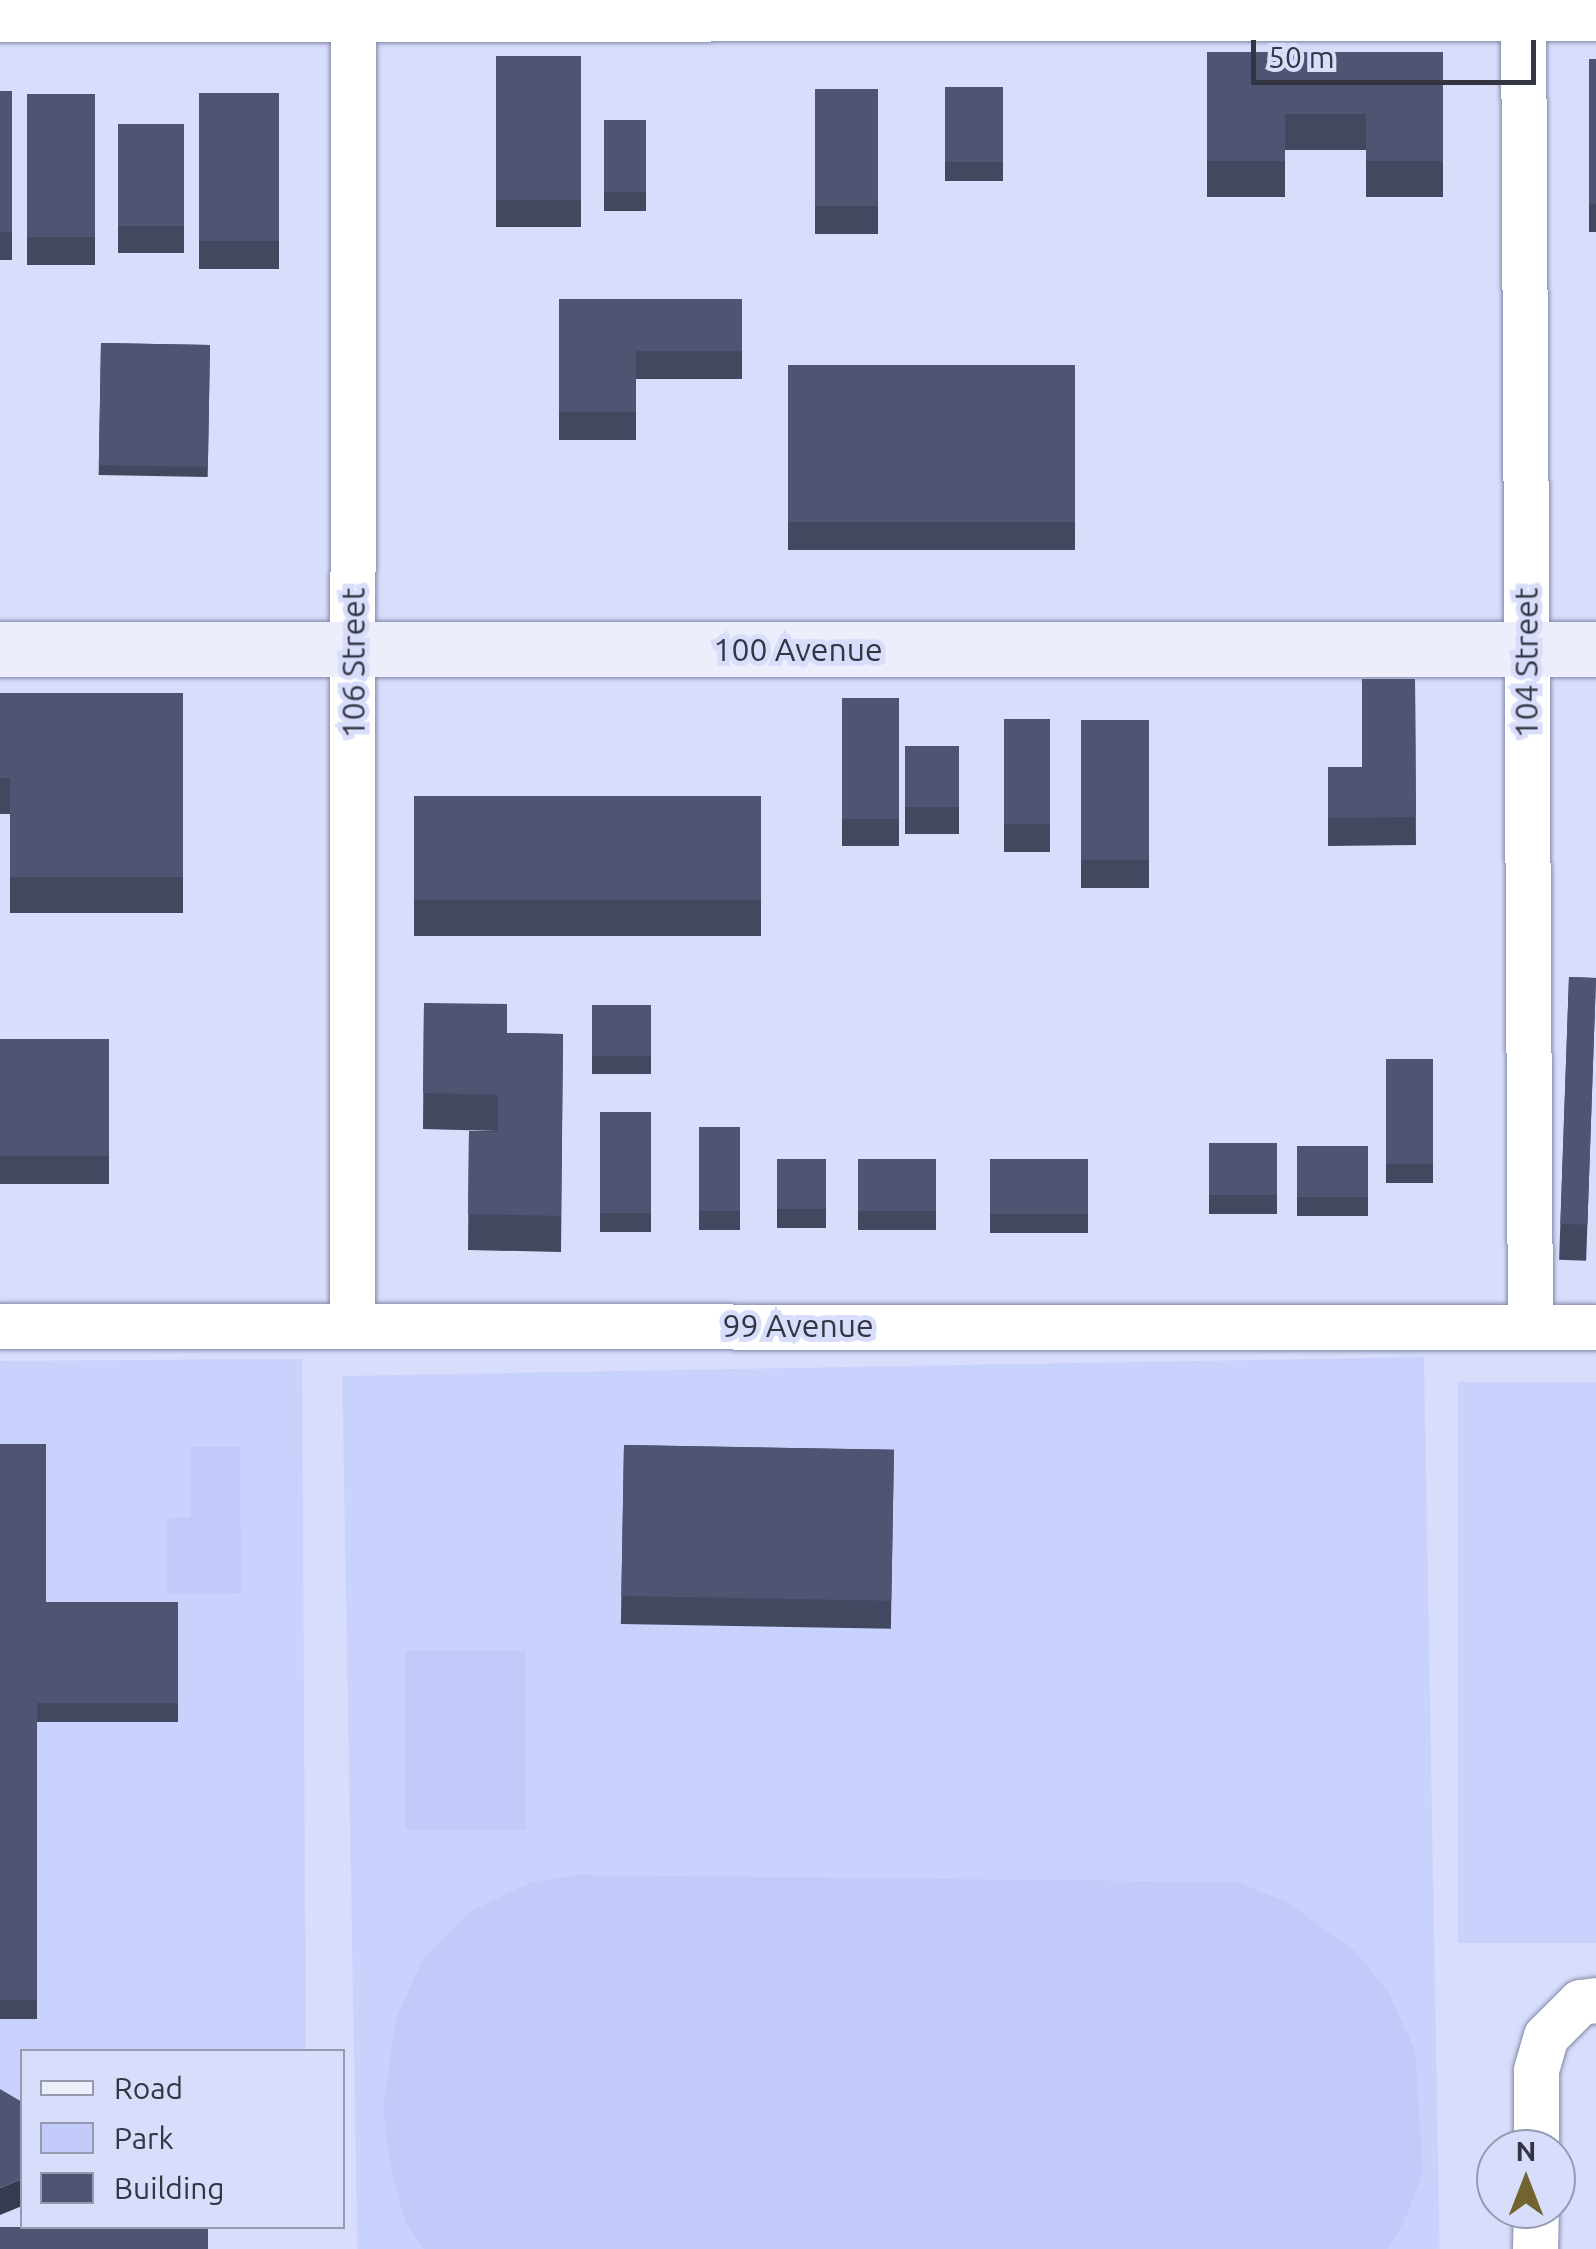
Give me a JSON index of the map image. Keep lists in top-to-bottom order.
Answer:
{
  "streets": {
    "main road": ["100 Avenue"],
    "street": ["106 Street", "104 Street", "99 Avenue"]
  },
  "crossings": [
    ["100 Avenue", "106 Street"],
    ["100 Avenue", "104 Street"],
    ["106 Street", "99 Avenue"],
    ["104 Street", "99 Avenue"]
  ],
  "legend": ["Road", "Park", "Building"],
  "scale_bar": "50 m",
  "north": "top"
}
